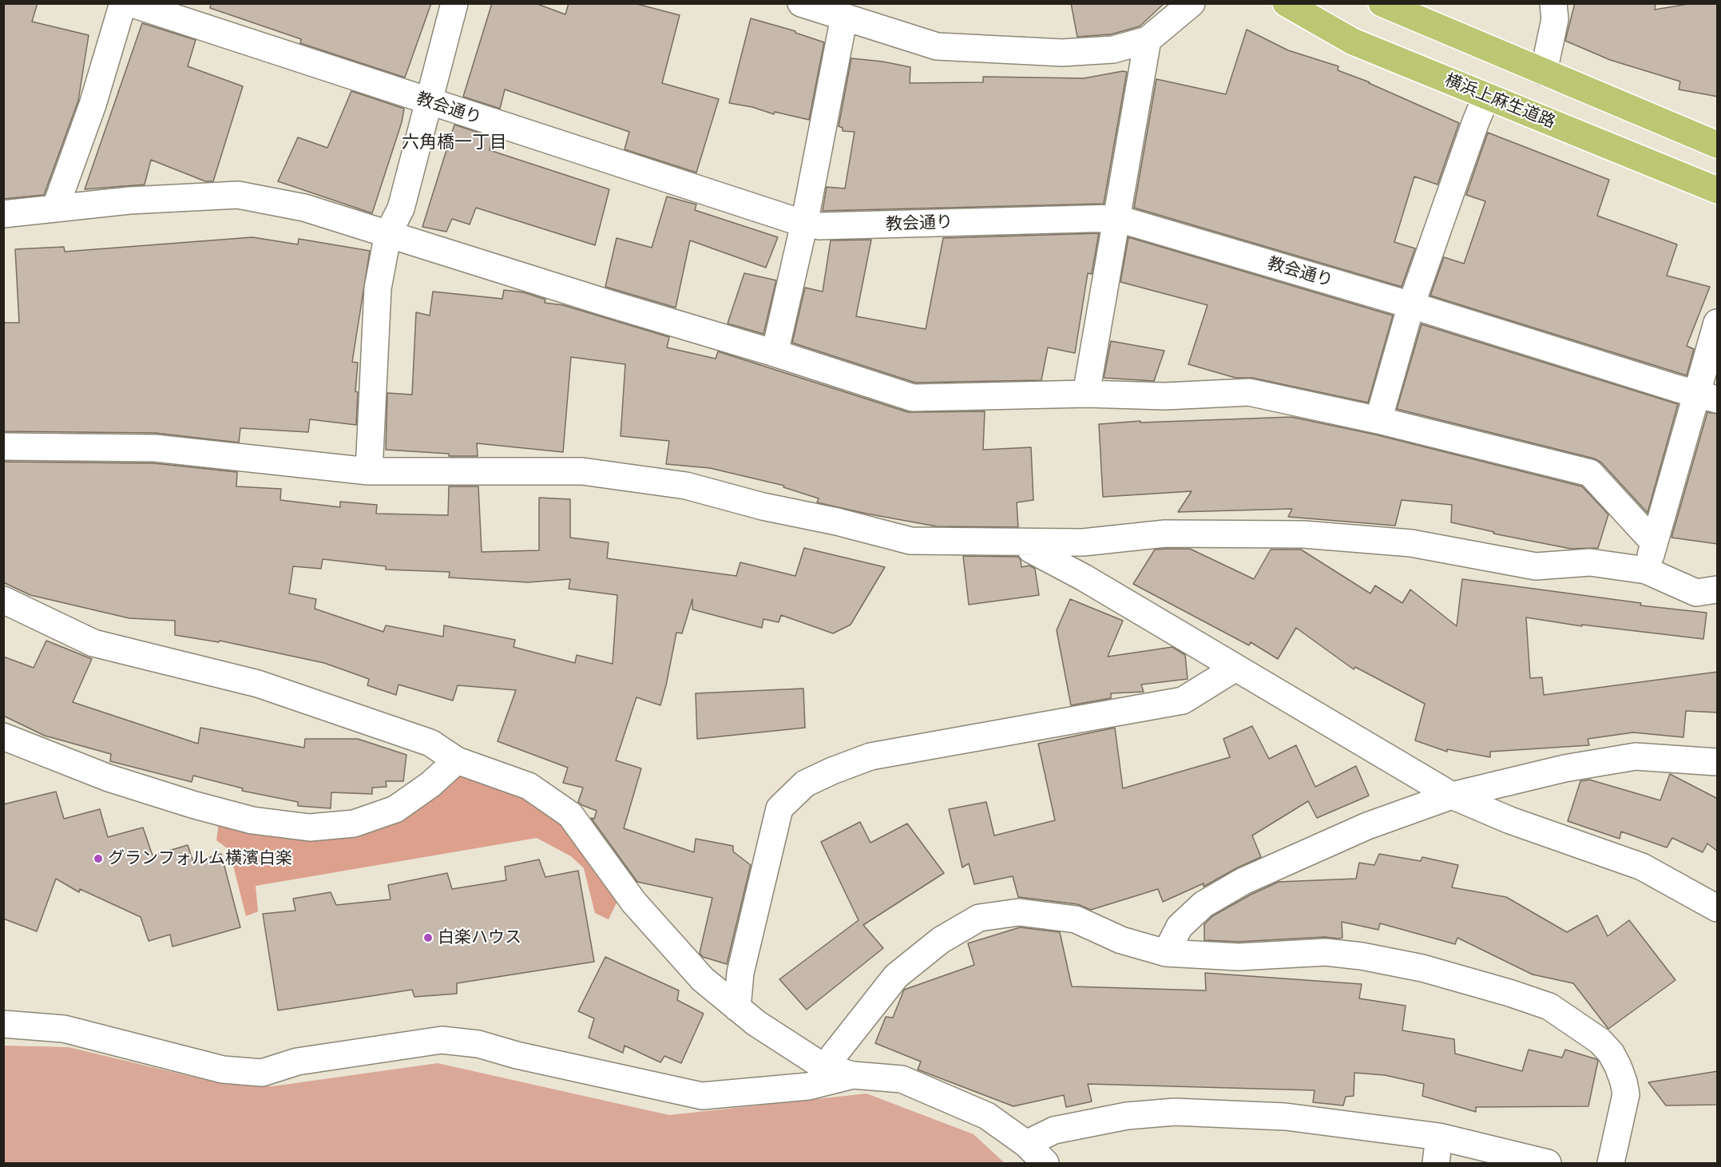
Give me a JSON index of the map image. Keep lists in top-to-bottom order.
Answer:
{
  "streets": {
    "main road": ["横浜上麻生道路"],
    "street": ["教会通り"]
  },
  "districts": ["六角橋一丁目"],
  "places": ["グランフォルム横濱白楽", "白楽ハウス"]
}
